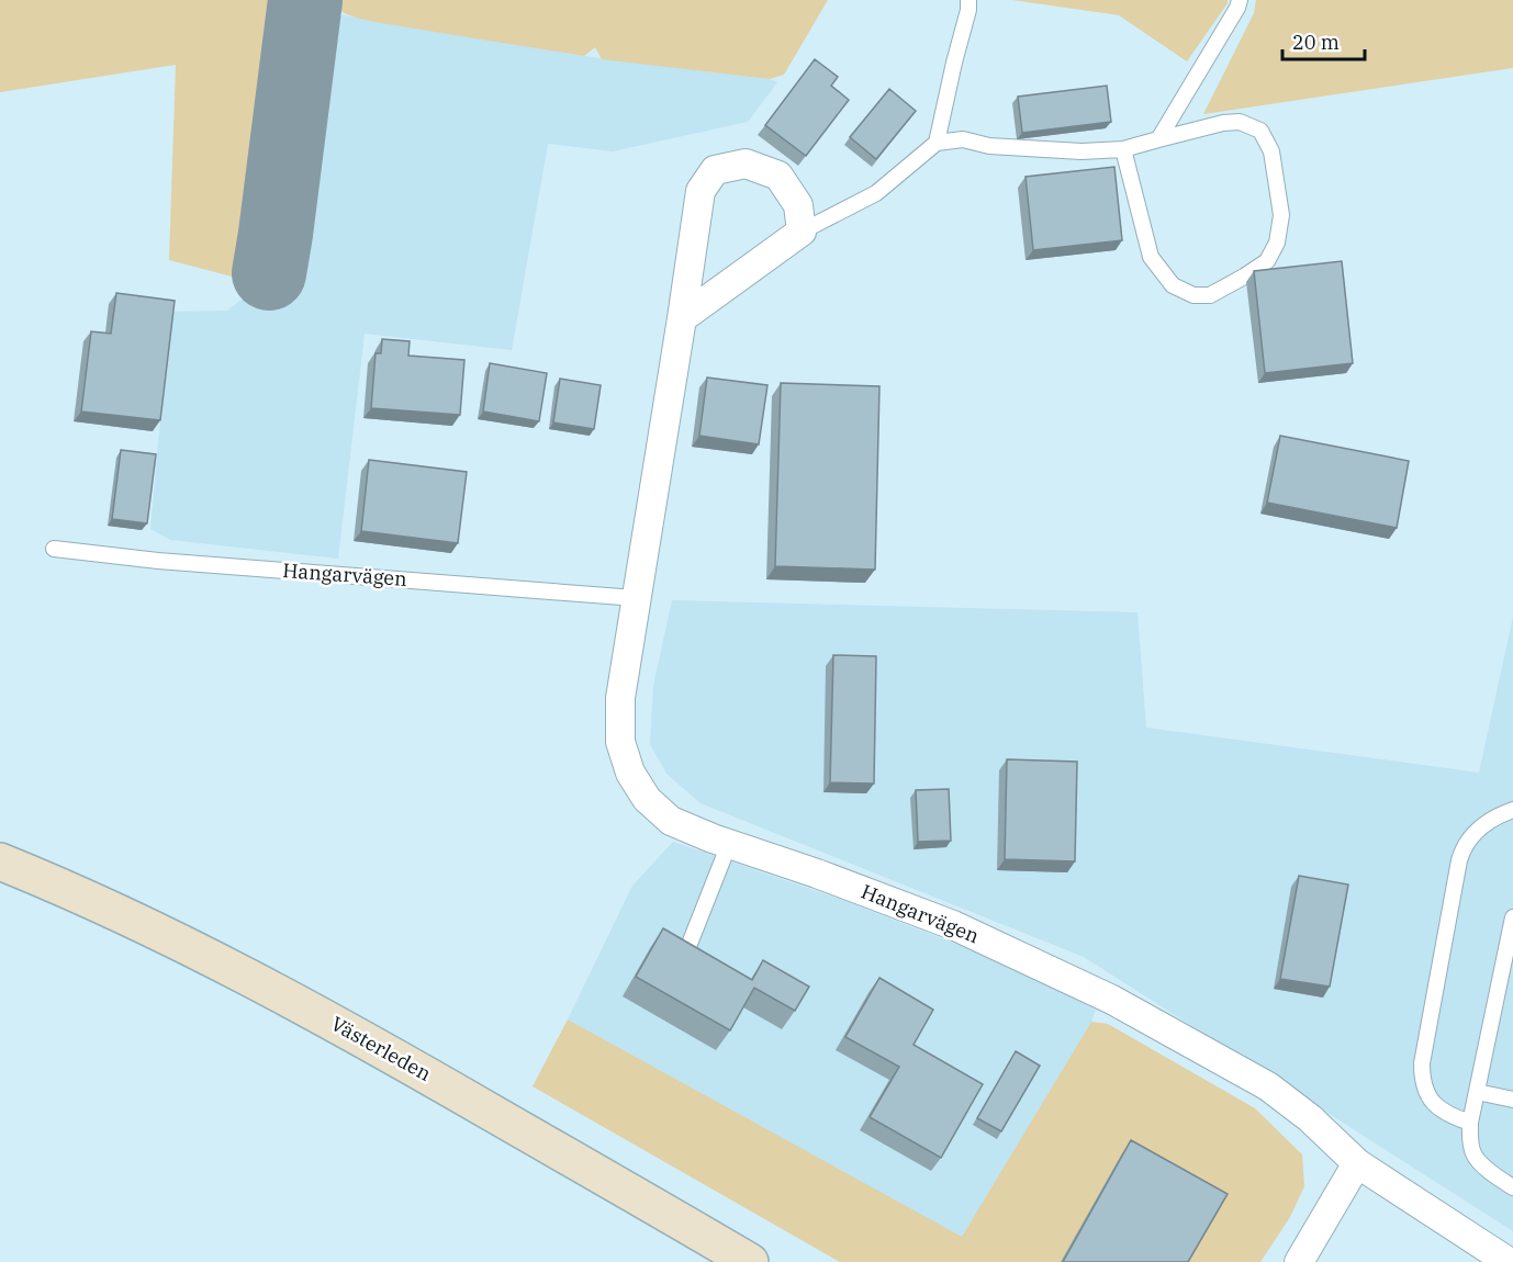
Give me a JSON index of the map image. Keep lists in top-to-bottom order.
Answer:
{
  "streets": {
    "street": ["Hangarvägen", "Västerleden"]
  },
  "scale_bar": "20 m"
}
